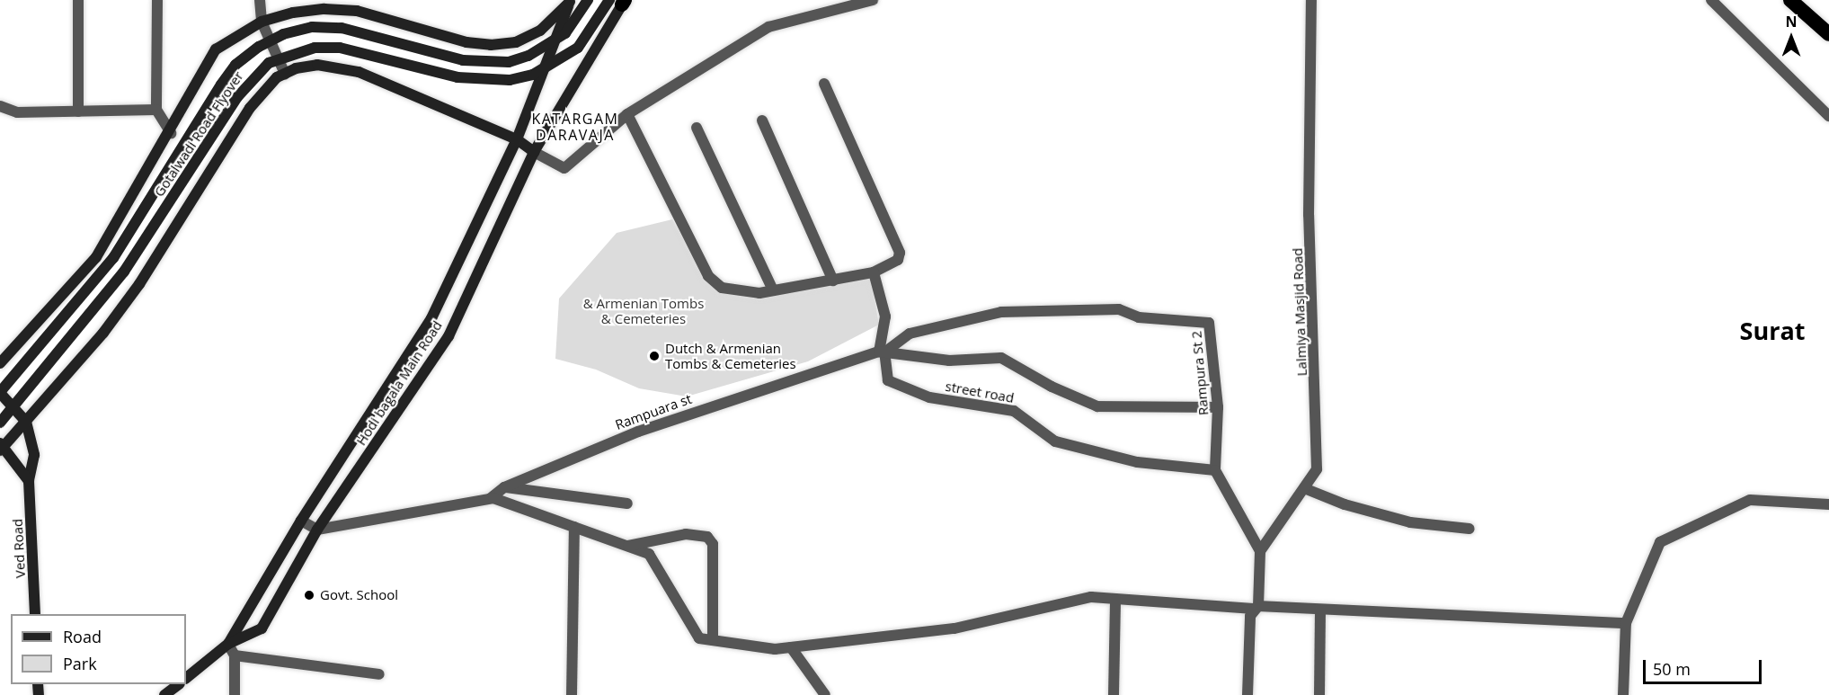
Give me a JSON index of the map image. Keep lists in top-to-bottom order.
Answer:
{
  "streets": {
    "main road": ["Gotalwadi Road Flyover", "Hodi bagala Main Road", "Ved Road"],
    "street": [
      "Lalmiya Masjid Road",
      "Rampura St 2",
      "street road",
      "Rampuara st"
    ]
  },
  "crossings": [
    ["Gotalwadi Road Flyover", "Hodi bagala Main Road"],
    ["Gotalwadi Road Flyover", "Ved Road"],
    ["Rampura St 2", "street road"],
    ["Rampura St 2", "Rampuara st"],
    ["street road", "Rampuara st"]
  ],
  "districts": ["KATARGAM DARAVAJA", "Surat"],
  "parks": ["& Armenian Tombs & Cemeteries"],
  "places": ["Dutch & Armenian Tombs & Cemeteries", "Govt. School"],
  "legend": ["Road", "Park"],
  "scale_bar": "50 m",
  "north": "top"
}
